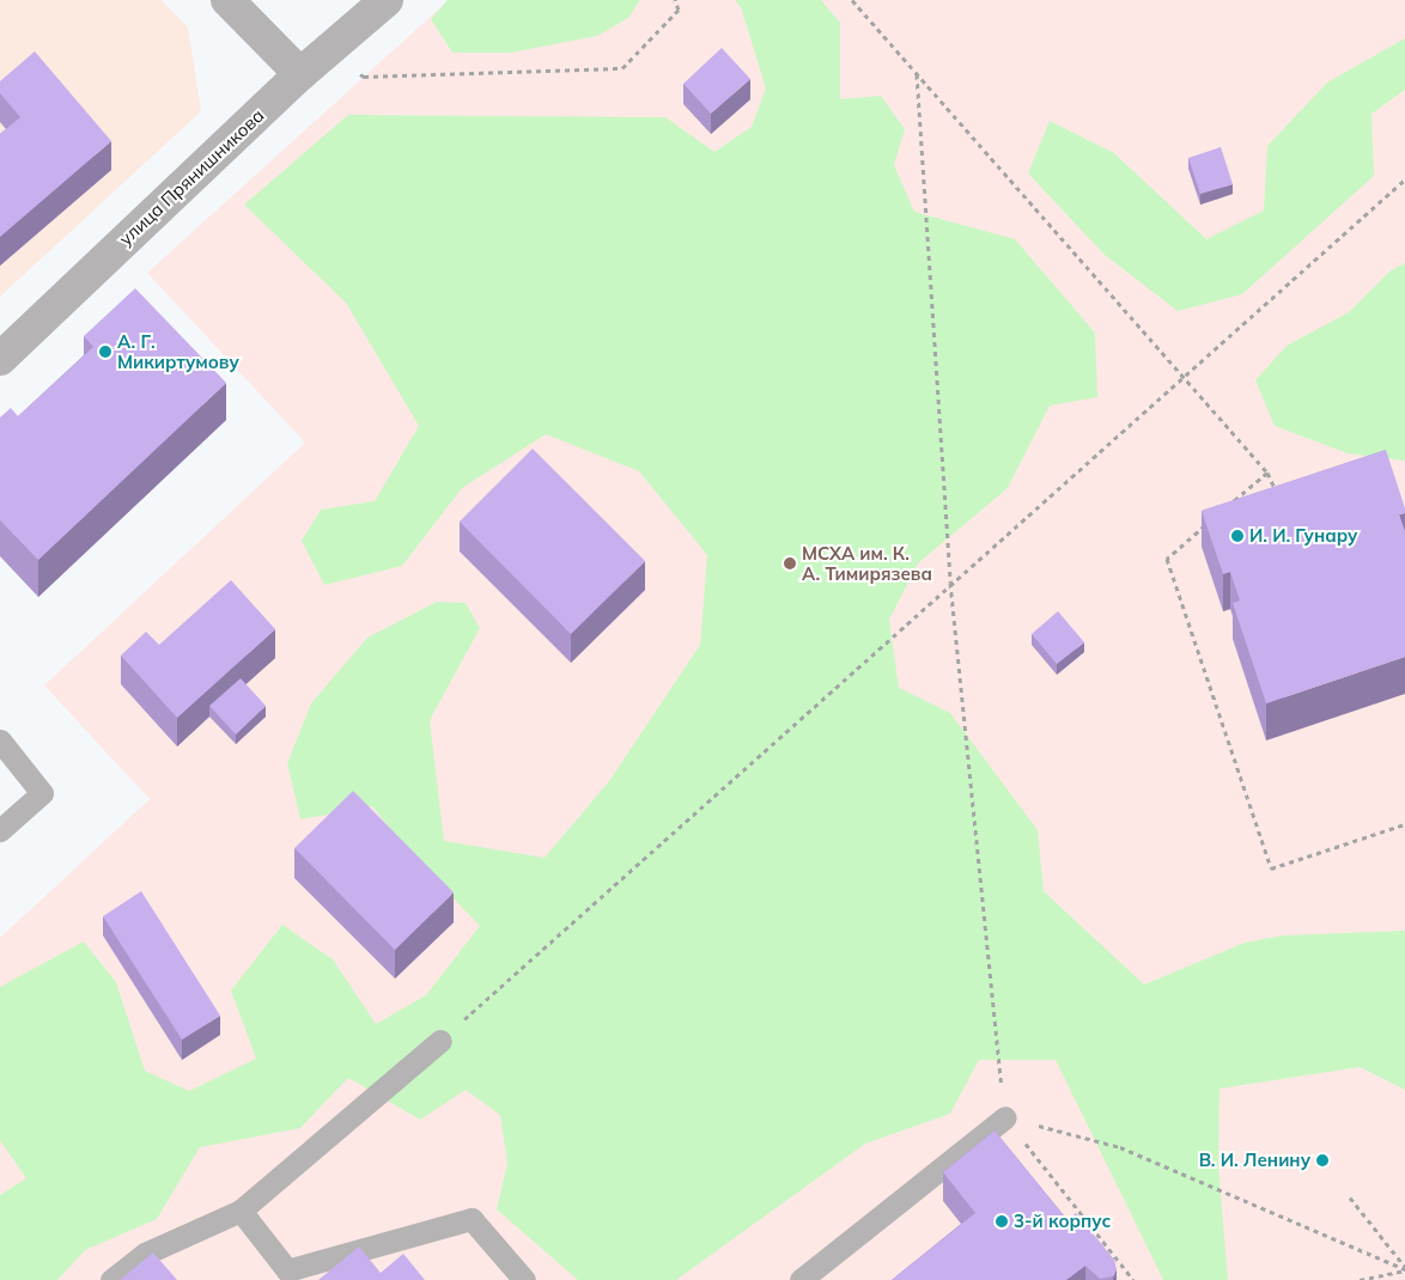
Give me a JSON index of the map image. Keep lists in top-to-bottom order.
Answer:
{
  "streets": {
    "street": ["улица Прянишникова"]
  },
  "places": [
    "А. Г. Микиртумову",
    "И. И. Гунару",
    "МСХА им. К. А. Тимирязева",
    "В. И. Ленину",
    "3-й корпус"
  ]
}
